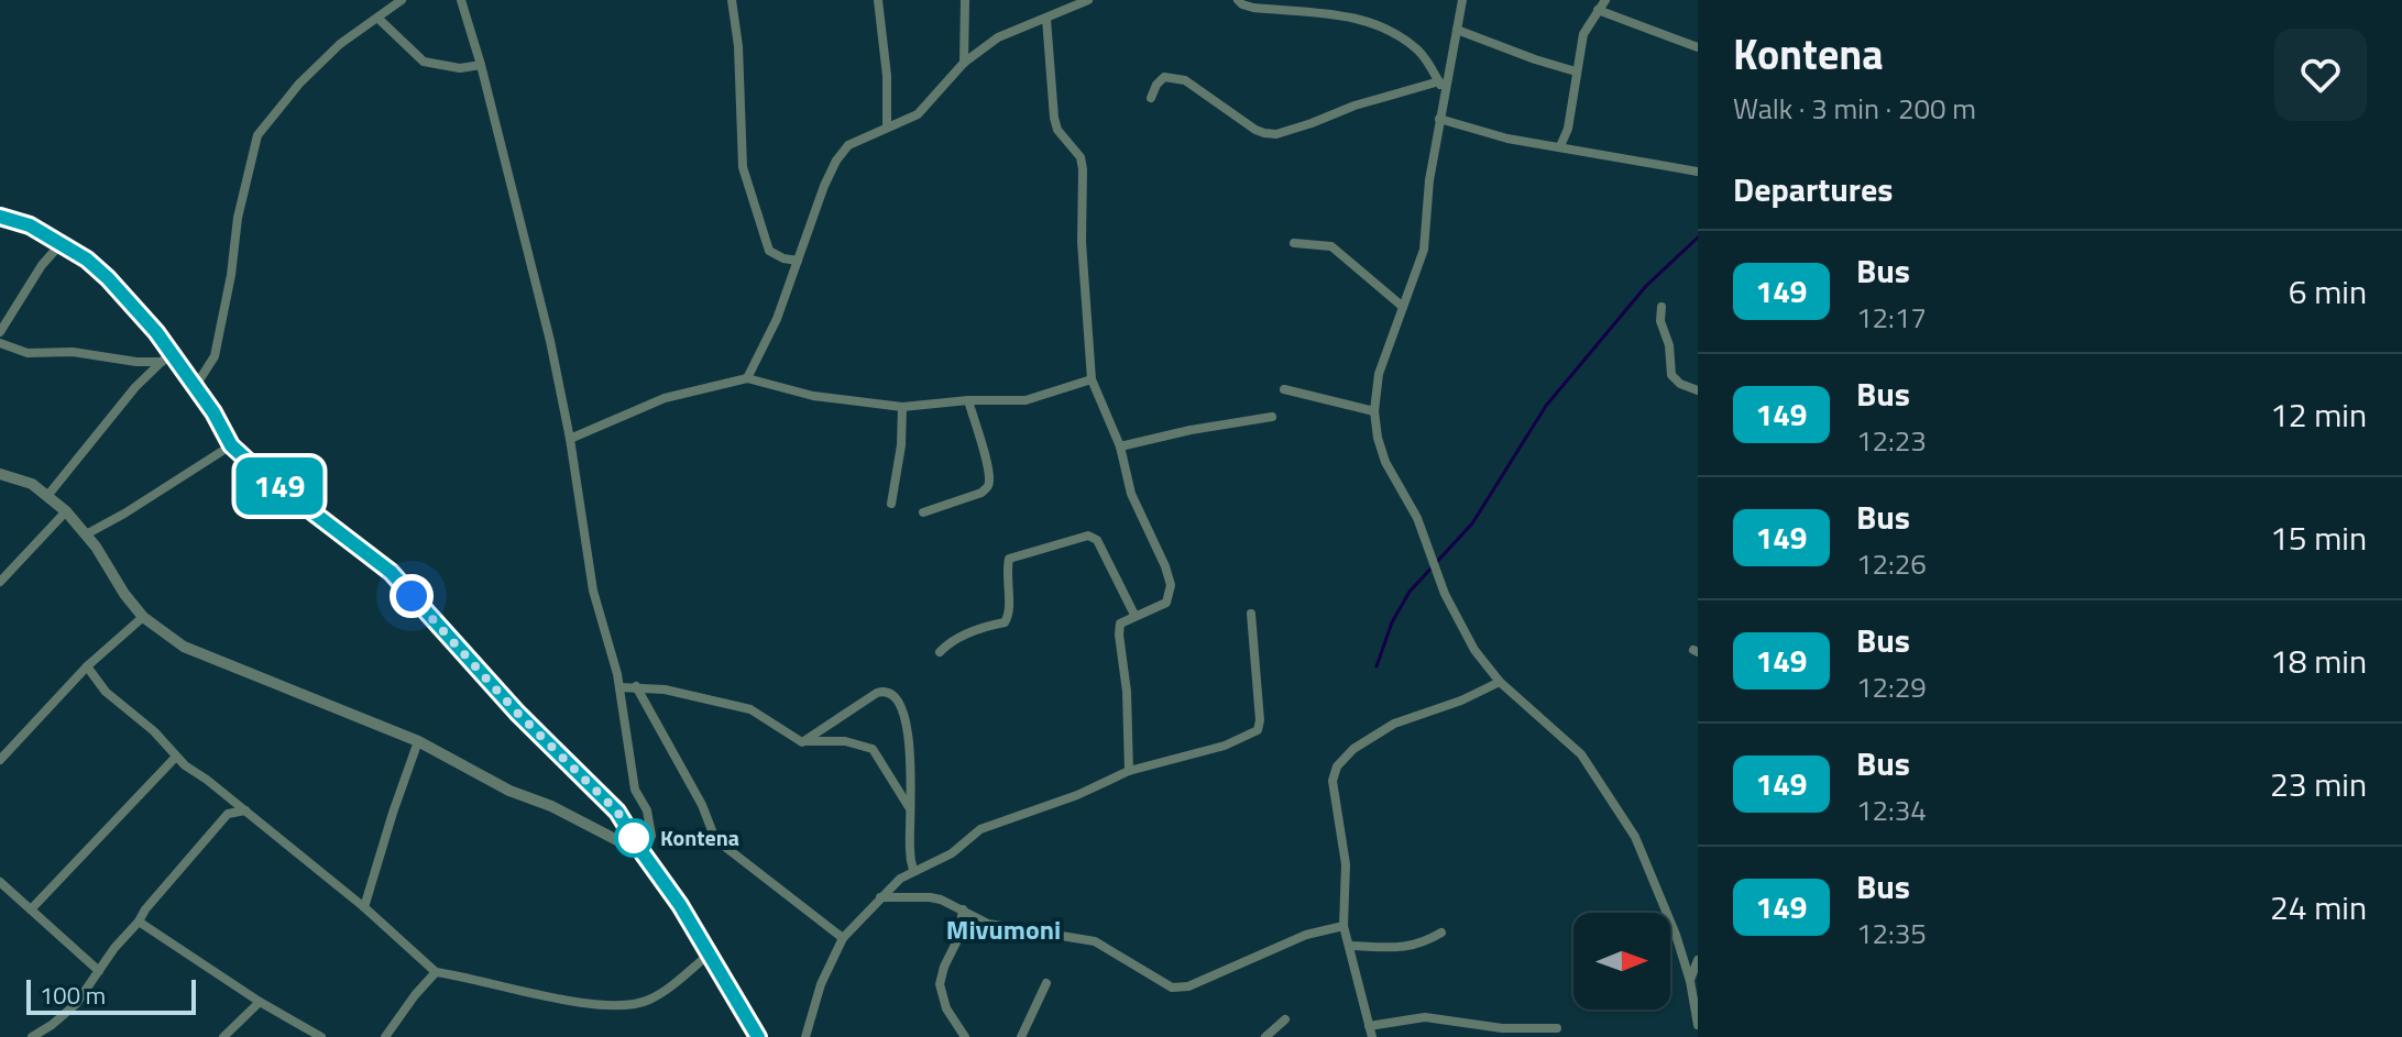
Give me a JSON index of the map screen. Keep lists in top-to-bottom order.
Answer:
{
  "districts": ["Mivumoni"],
  "places": ["Kontena"],
  "lines": ["bus line 149"],
  "scale_bar": "100 m",
  "north": "right",
  "page": {
    "on_map": "149",
    "heading": [
      ["Kontena", "Walk · 3 min · 200 m"],
      "Departures"
    ],
    "list": [
      {
        "mark": "149",
        "name": "Bus",
        "note": "12:17",
        "value": "6 min"
      },
      {
        "mark": "149",
        "name": "Bus",
        "note": "12:23",
        "value": "12 min"
      },
      {
        "mark": "149",
        "name": "Bus",
        "note": "12:26",
        "value": "15 min"
      },
      {
        "mark": "149",
        "name": "Bus",
        "note": "12:29",
        "value": "18 min"
      },
      {
        "mark": "149",
        "name": "Bus",
        "note": "12:34",
        "value": "23 min"
      },
      {
        "mark": "149",
        "name": "Bus",
        "note": "12:35",
        "value": "24 min"
      }
    ],
    "scale": "100 m"
  }
}
